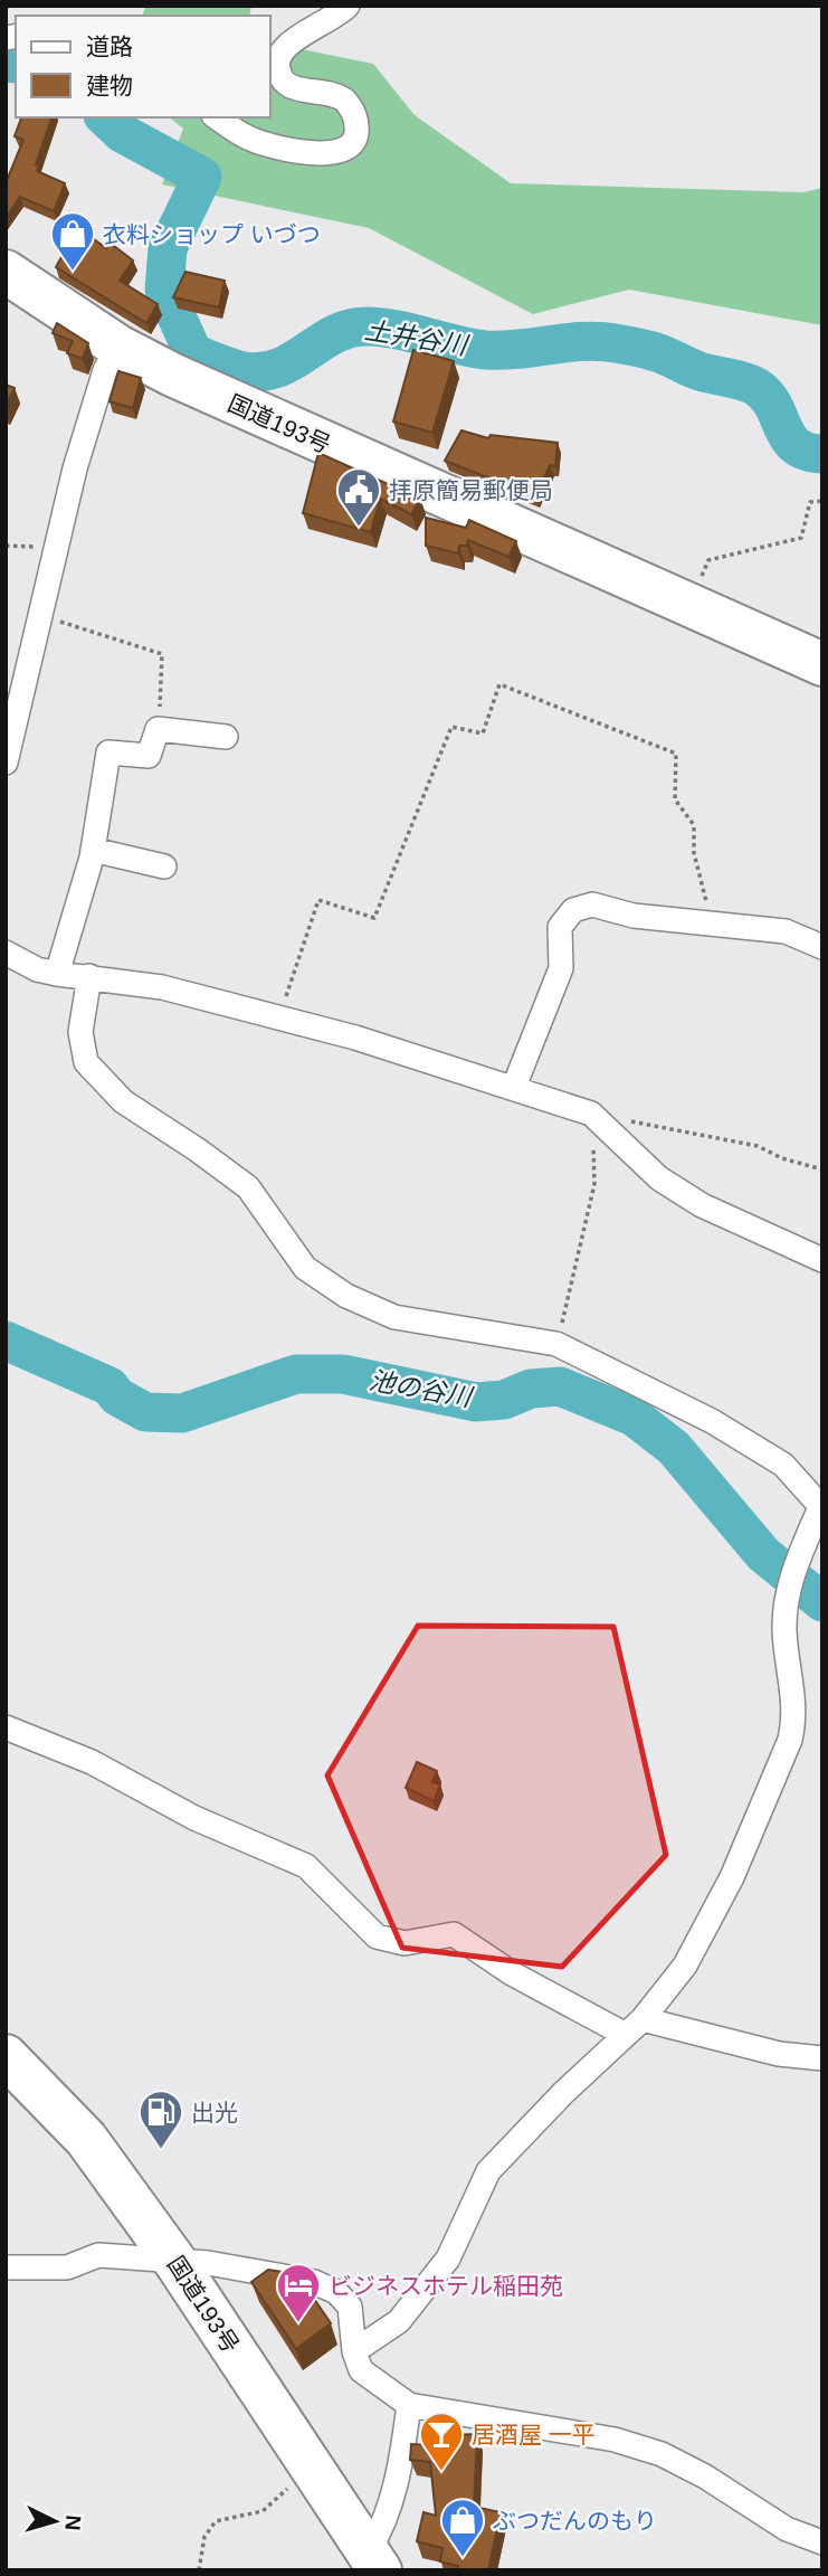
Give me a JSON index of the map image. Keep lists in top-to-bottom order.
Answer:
{
  "streets": {
    "highway": ["国道193号"]
  },
  "water": ["土井谷川", "池の谷川"],
  "places": {
    "shop": ["衣料ショップ いづつ", "ぶつだんのもり"],
    "public building": ["拝原簡易郵便局"],
    "fuel station": ["出光"],
    "hotel": ["ビジネスホテル稲田苑"],
    "bar": ["居酒屋 一平"]
  },
  "legend": ["道路", "建物"],
  "north": "right"
}
